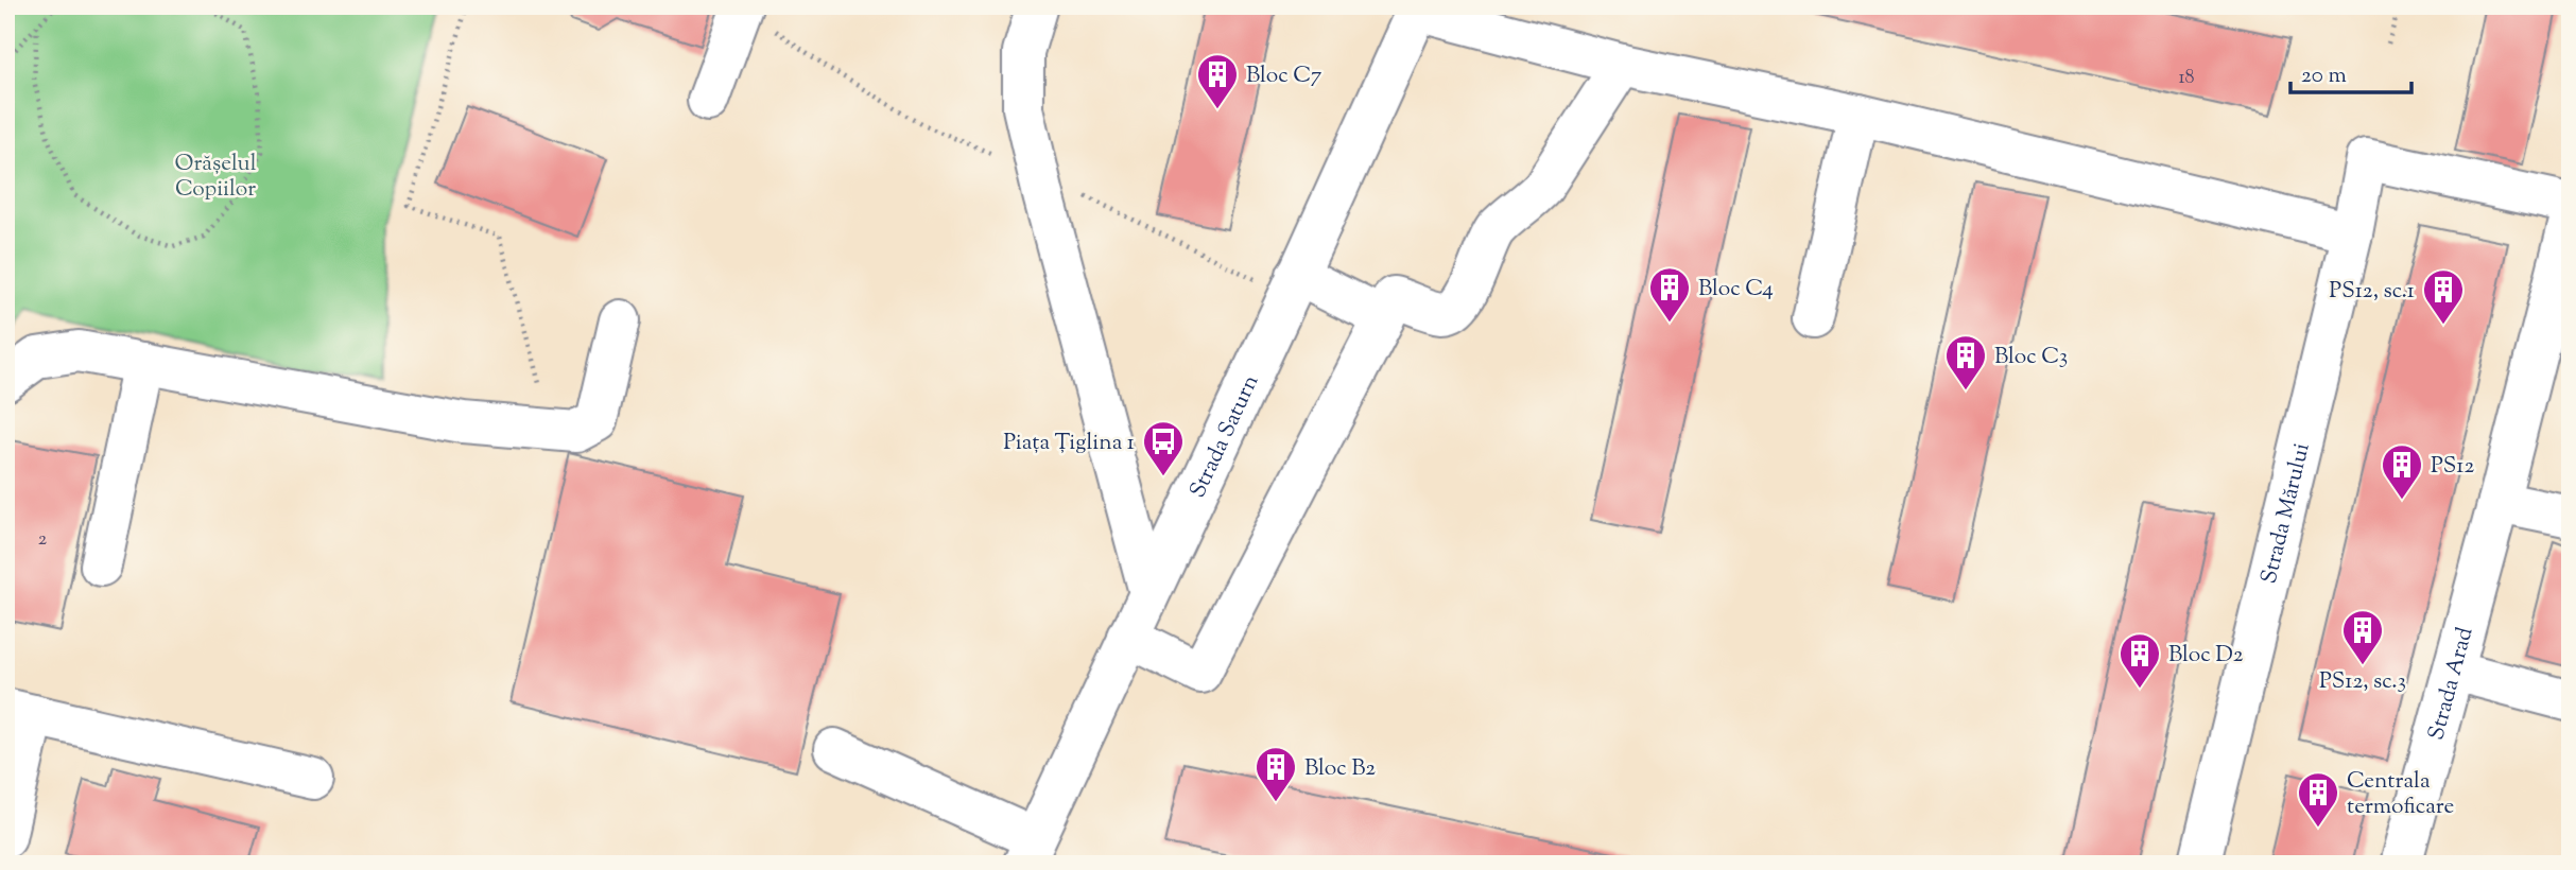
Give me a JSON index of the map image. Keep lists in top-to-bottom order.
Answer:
{
  "streets": {
    "street": ["Strada Saturn", "Strada Mărului", "Strada Arad"]
  },
  "parks": ["Orășelul Copiilor"],
  "places": {
    "building": [
      "Bloc C7",
      "Bloc C4",
      "PS12, sc.1",
      "Bloc C3",
      "PS12",
      "PS12, sc.3",
      "Bloc D2",
      "Bloc B2",
      "Centrala termoficare"
    ],
    "bus stop": ["Piața Țiglina 1"]
  },
  "house_numbers": ["18", "2"],
  "scale_bar": "20 m"
}
